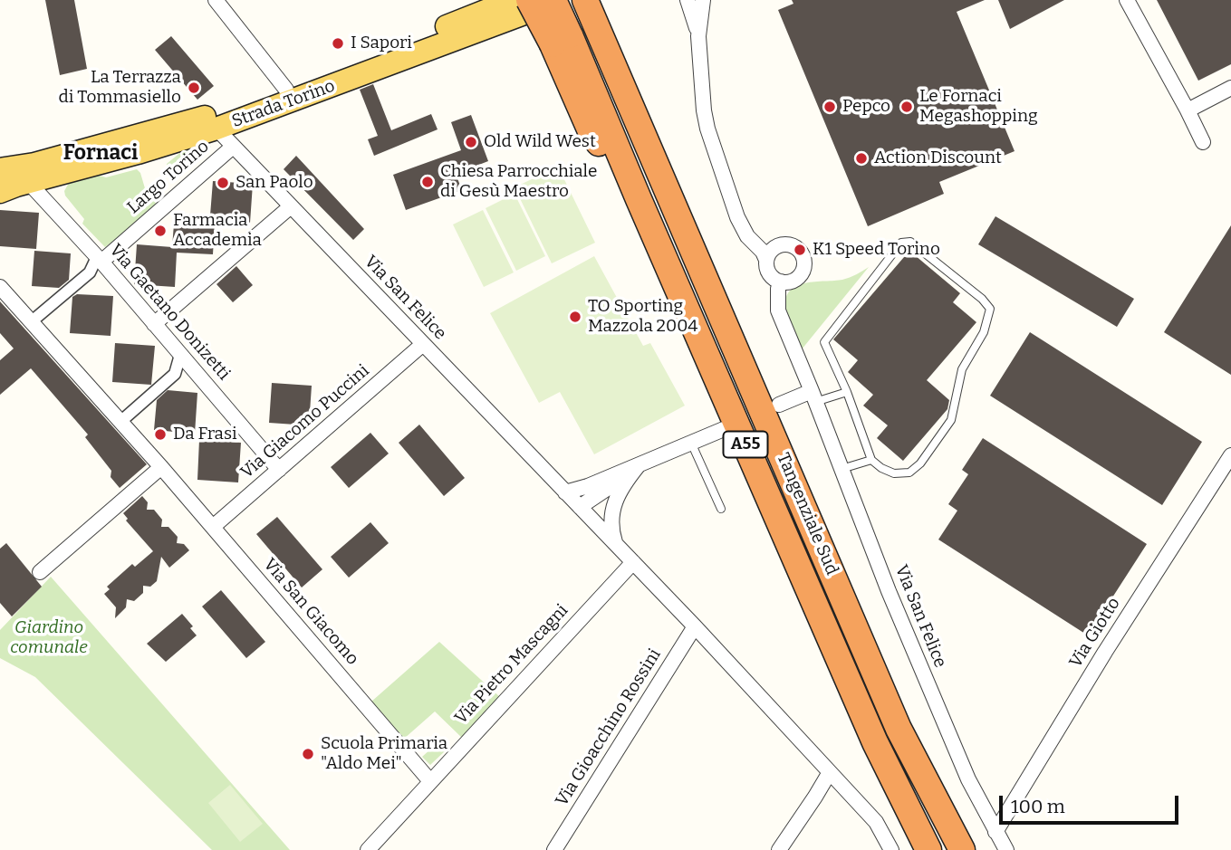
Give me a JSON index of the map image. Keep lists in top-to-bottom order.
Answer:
{
  "streets": {
    "highway": ["A55", "Tangenziale Sud"],
    "main road": ["Strada Torino"],
    "street": [
      "Largo Torino",
      "Via San Felice",
      "Via Gaetano Donizetti",
      "Via Giacomo Puccini",
      "Via San Giacomo",
      "Via Giotto",
      "Via Pietro Mascagni",
      "Via Gioacchino Rossini"
    ]
  },
  "crossings": [
    ["Strada Torino", "Via San Felice"],
    ["Strada Torino", "Via Gaetano Donizetti"],
    ["Largo Torino", "Via San Felice"],
    ["Largo Torino", "Via Gaetano Donizetti"],
    ["Via San Felice", "Via Giacomo Puccini"],
    ["Via San Felice", "Via Giotto"],
    ["Via San Felice", "Via Pietro Mascagni"],
    ["Via San Felice", "Via Gioacchino Rossini"],
    ["Via Gaetano Donizetti", "Via Giacomo Puccini"],
    ["Via Giacomo Puccini", "Via San Giacomo"],
    ["Via San Giacomo", "Via Pietro Mascagni"]
  ],
  "districts": ["Fornaci"],
  "parks": ["Giardino comunale"],
  "places": [
    "I Sapori",
    "La Terrazza di Tommasiello",
    "Pepco",
    "Le Fornaci Megashopping",
    "Old Wild West",
    "Action Discount",
    "Chiesa Parrocchiale di Gesù Maestro",
    "San Paolo",
    "Farmacia Accademia",
    "K1 Speed Torino",
    "TO Sporting Mazzola 2004",
    "Da Frasi",
    "Scuola Primaria \"Aldo Mei\""
  ],
  "scale_bar": "100 m"
}
